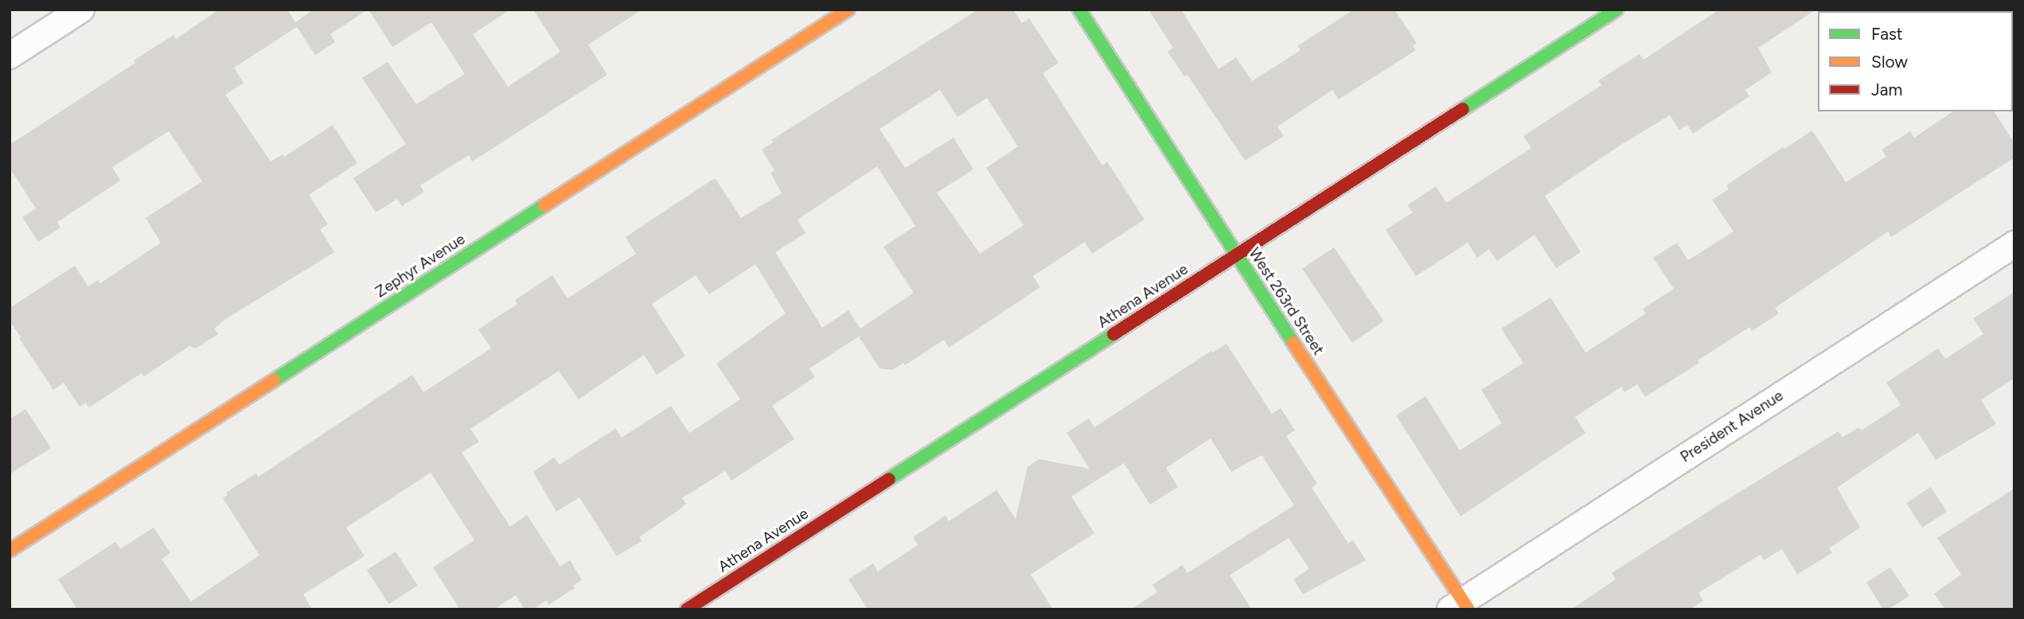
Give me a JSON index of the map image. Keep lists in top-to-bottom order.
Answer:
{
  "streets": {
    "street": [
      "Zephyr Avenue",
      "Athena Avenue",
      "West 263rd Street",
      "President Avenue"
    ]
  },
  "crossings": [
    ["Athena Avenue", "West 263rd Street"],
    ["West 263rd Street", "President Avenue"]
  ],
  "legend": ["Fast", "Slow", "Jam"]
}
